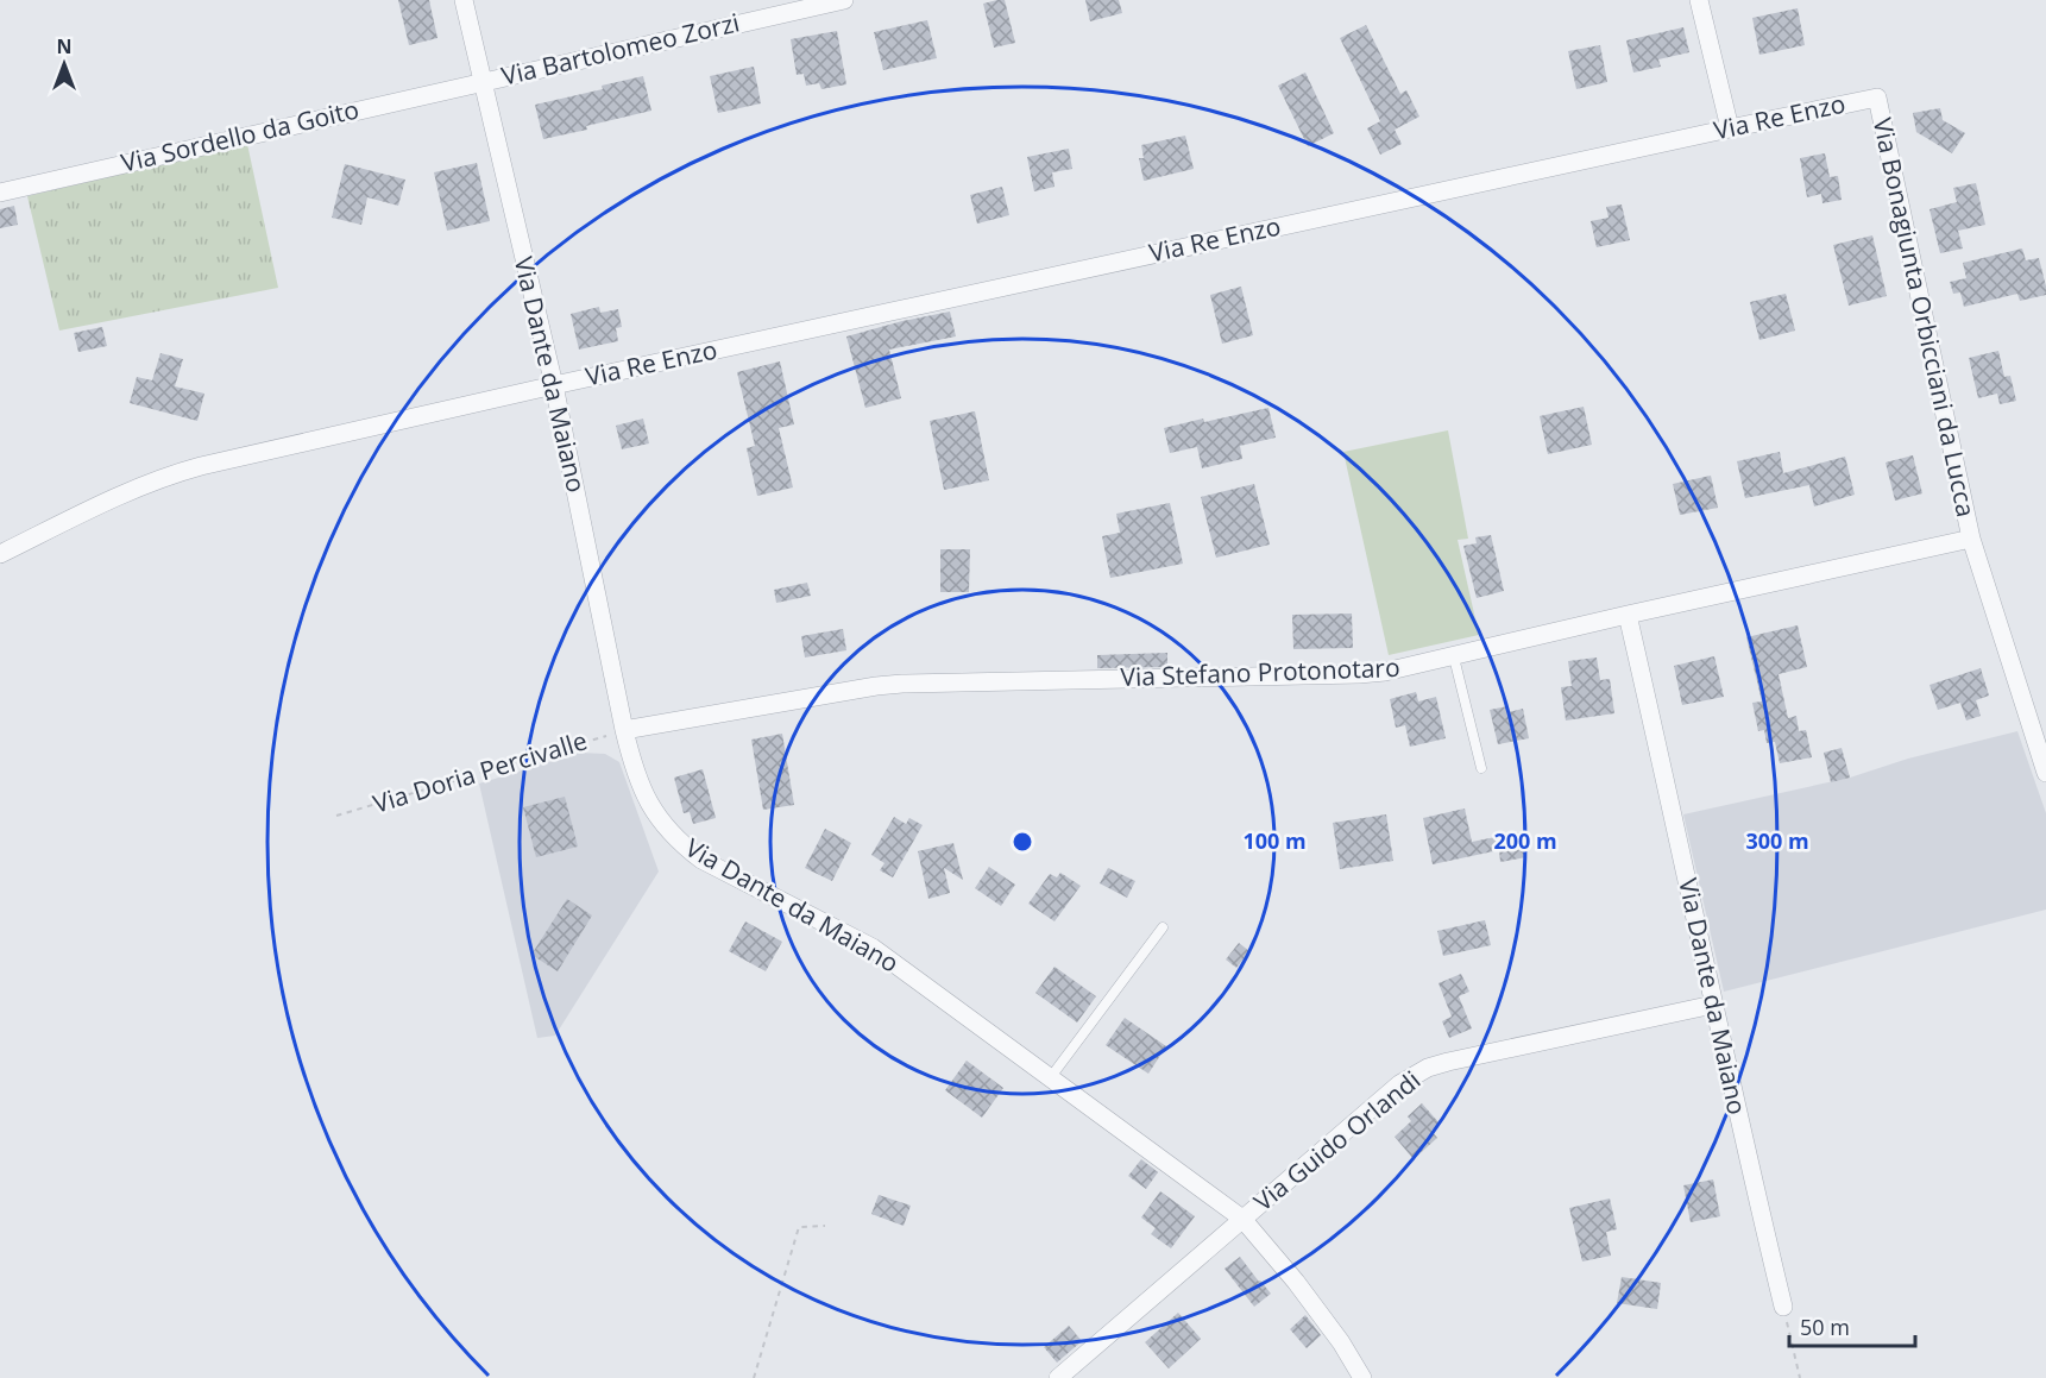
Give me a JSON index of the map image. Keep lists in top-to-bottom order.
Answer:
{
  "streets": {
    "street": [
      "Via Bartolomeo Zorzi",
      "Via Re Enzo",
      "Via Sordello da Goito",
      "Via Bonagiunta Orbicciani da Lucca",
      "Via Dante da Maiano",
      "Via Stefano Protonotaro",
      "Via Guido Orlandi"
    ],
    "path": ["Via Doria Percivalle"]
  },
  "crossings": [
    ["Via Bartolomeo Zorzi", "Via Sordello da Goito"],
    ["Via Bartolomeo Zorzi", "Via Dante da Maiano"],
    ["Via Re Enzo", "Via Bonagiunta Orbicciani da Lucca"],
    ["Via Re Enzo", "Via Dante da Maiano"],
    ["Via Sordello da Goito", "Via Dante da Maiano"],
    ["Via Bonagiunta Orbicciani da Lucca", "Via Stefano Protonotaro"],
    ["Via Dante da Maiano", "Via Stefano Protonotaro"],
    ["Via Dante da Maiano", "Via Doria Percivalle"],
    ["Via Dante da Maiano", "Via Guido Orlandi"],
    ["Via Stefano Protonotaro", "Via Doria Percivalle"]
  ],
  "scale_bar": "50 m",
  "north": "top",
  "rings": ["100 m", "200 m", "300 m"]
}
